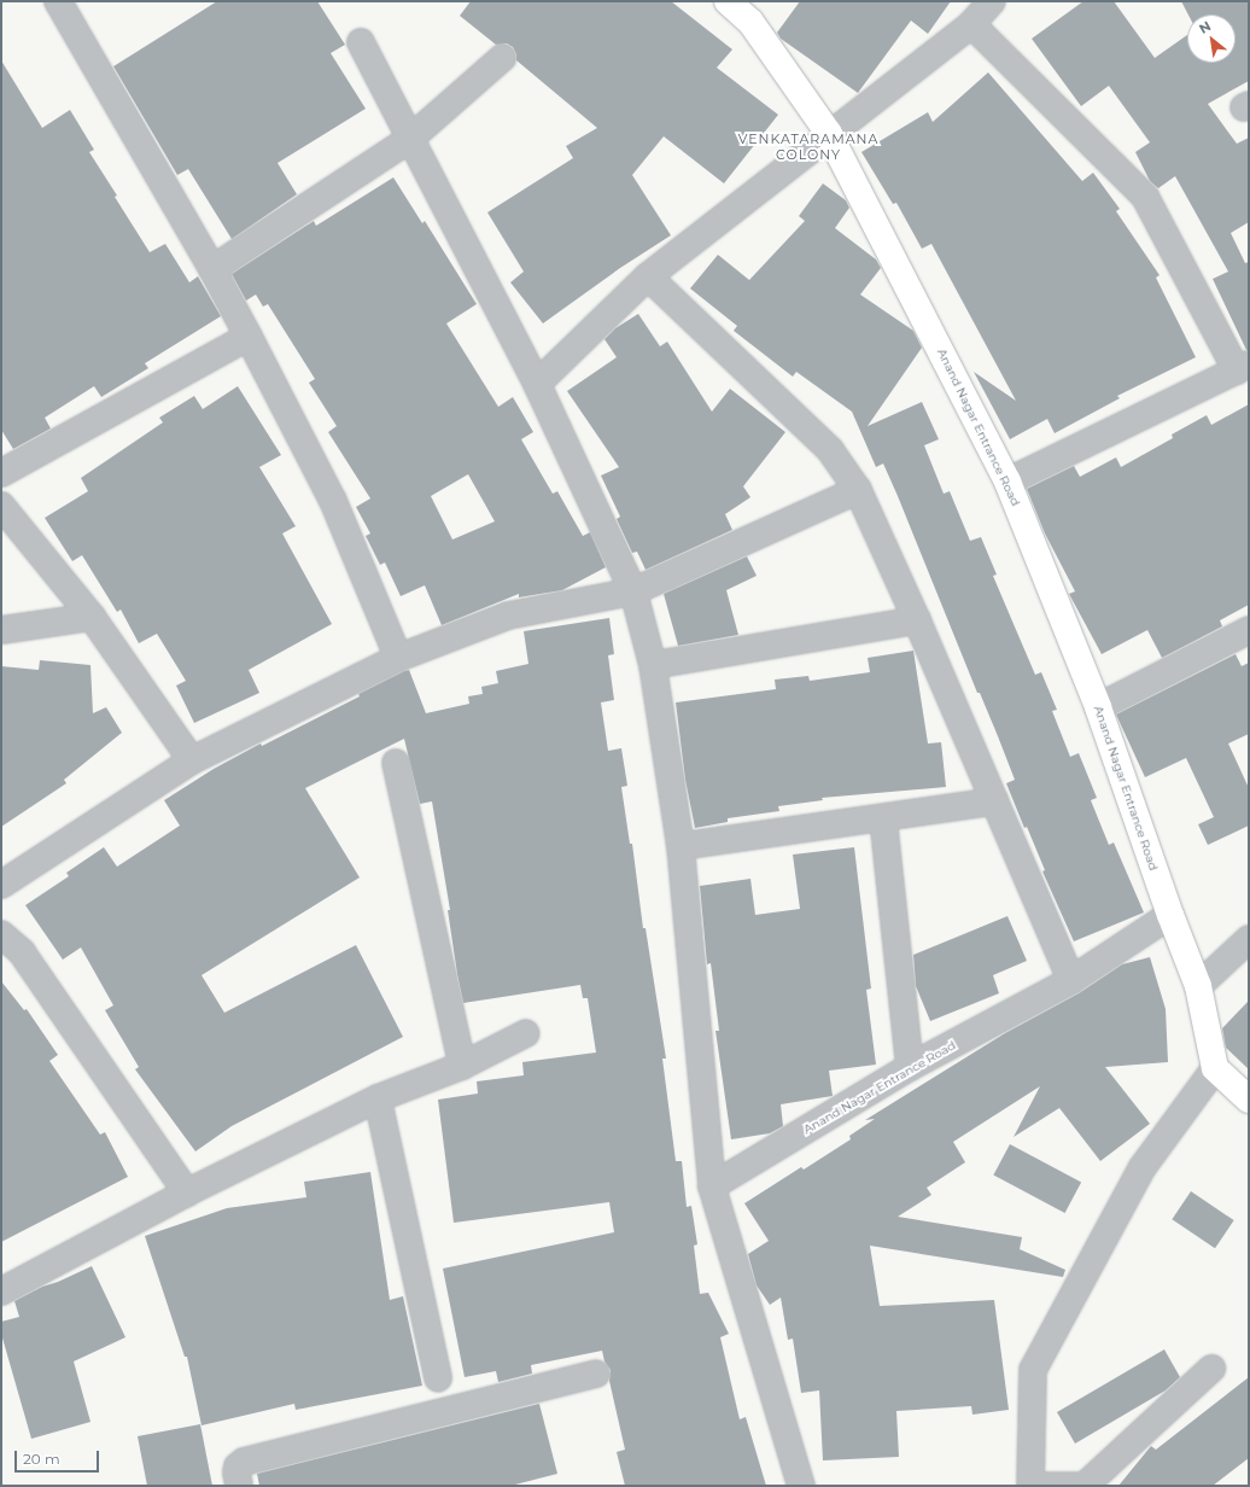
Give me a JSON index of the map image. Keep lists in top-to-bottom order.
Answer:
{
  "streets": {
    "street": ["Anand Nagar Entrance Road"]
  },
  "districts": ["VENKATARAMANA COLONY"],
  "scale_bar": "20 m",
  "north": "top left"
}
